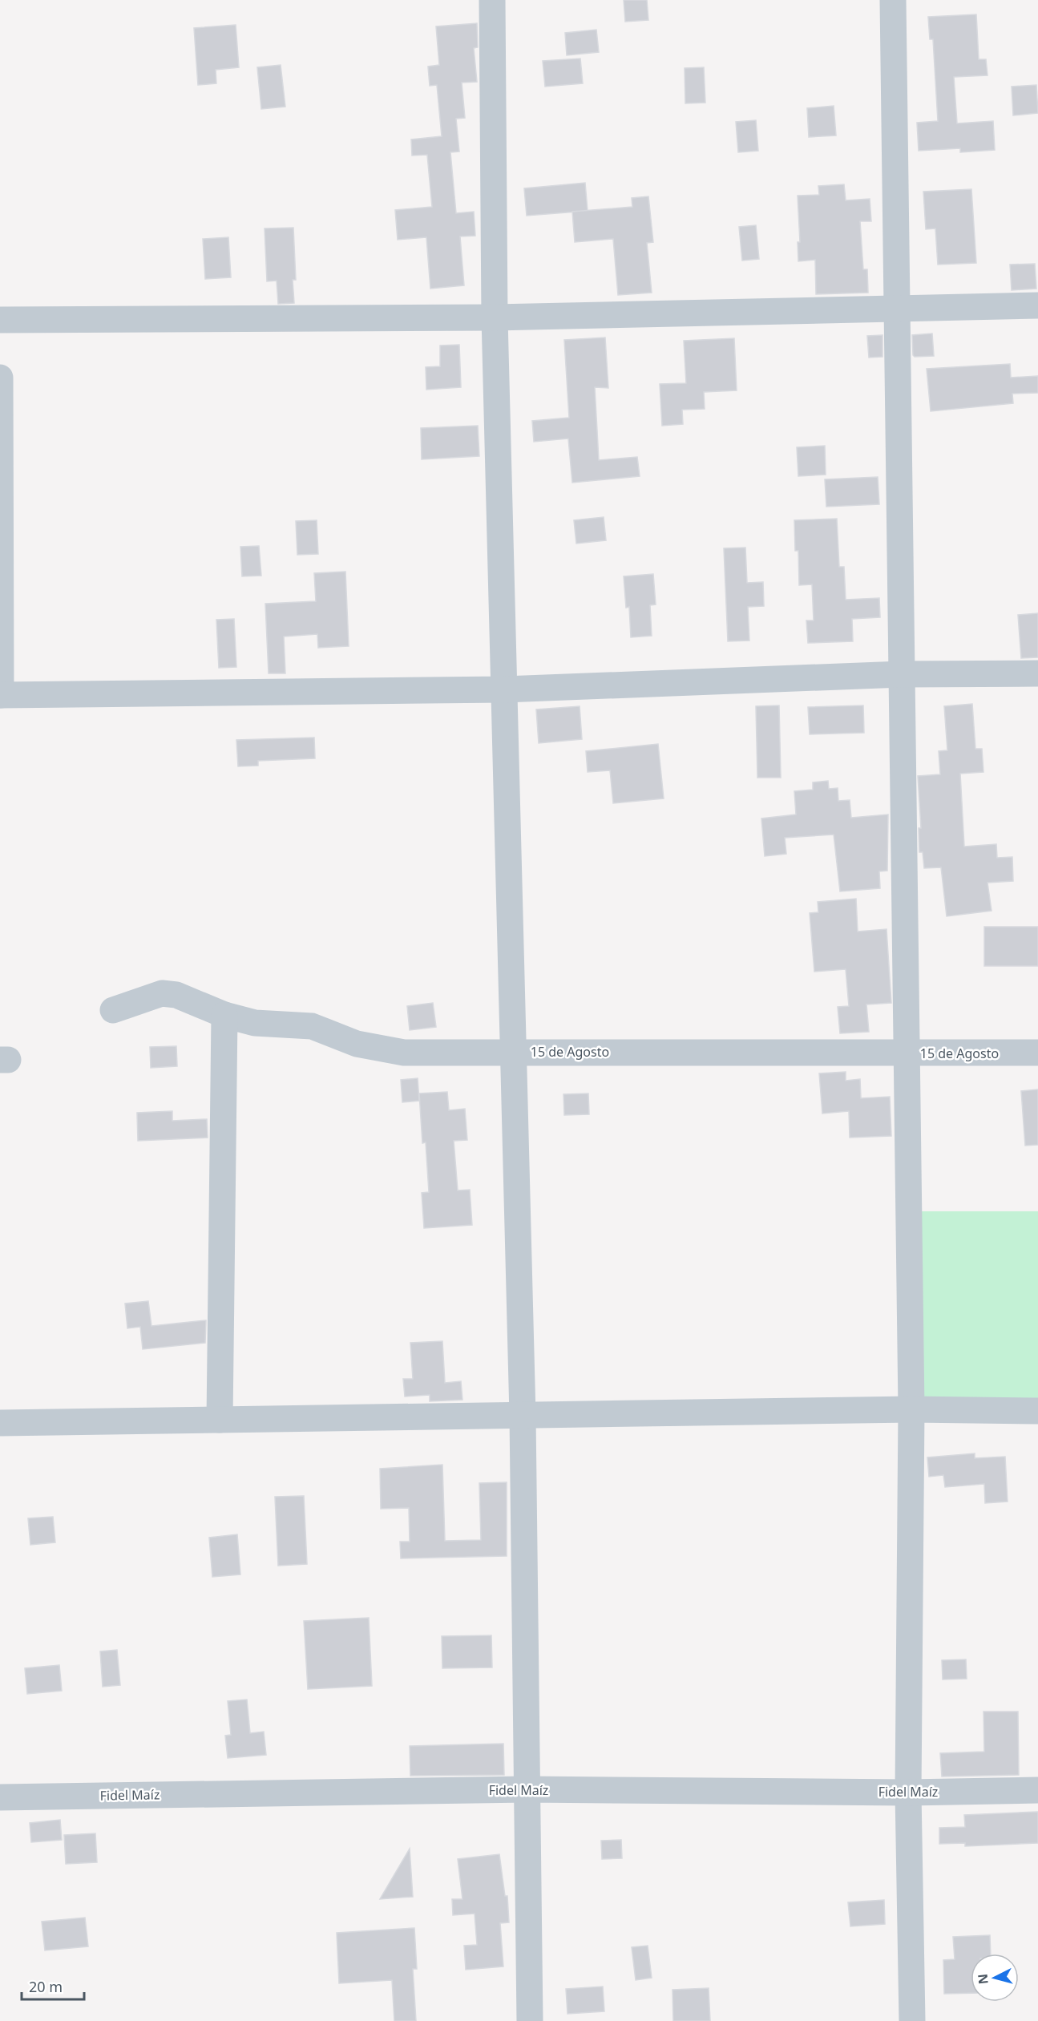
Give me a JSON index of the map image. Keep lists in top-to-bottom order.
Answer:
{
  "streets": {
    "street": ["15 de Agosto", "Fidel Maíz"]
  },
  "scale_bar": "20 m",
  "north": "left"
}
